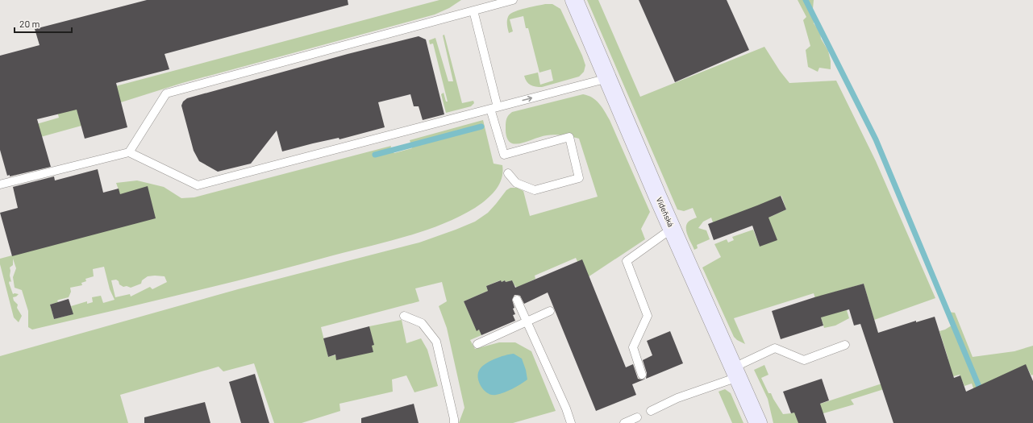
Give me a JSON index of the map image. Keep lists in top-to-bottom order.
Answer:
{
  "streets": {
    "main road": ["Vídeňská"]
  },
  "scale_bar": "20 m"
}
